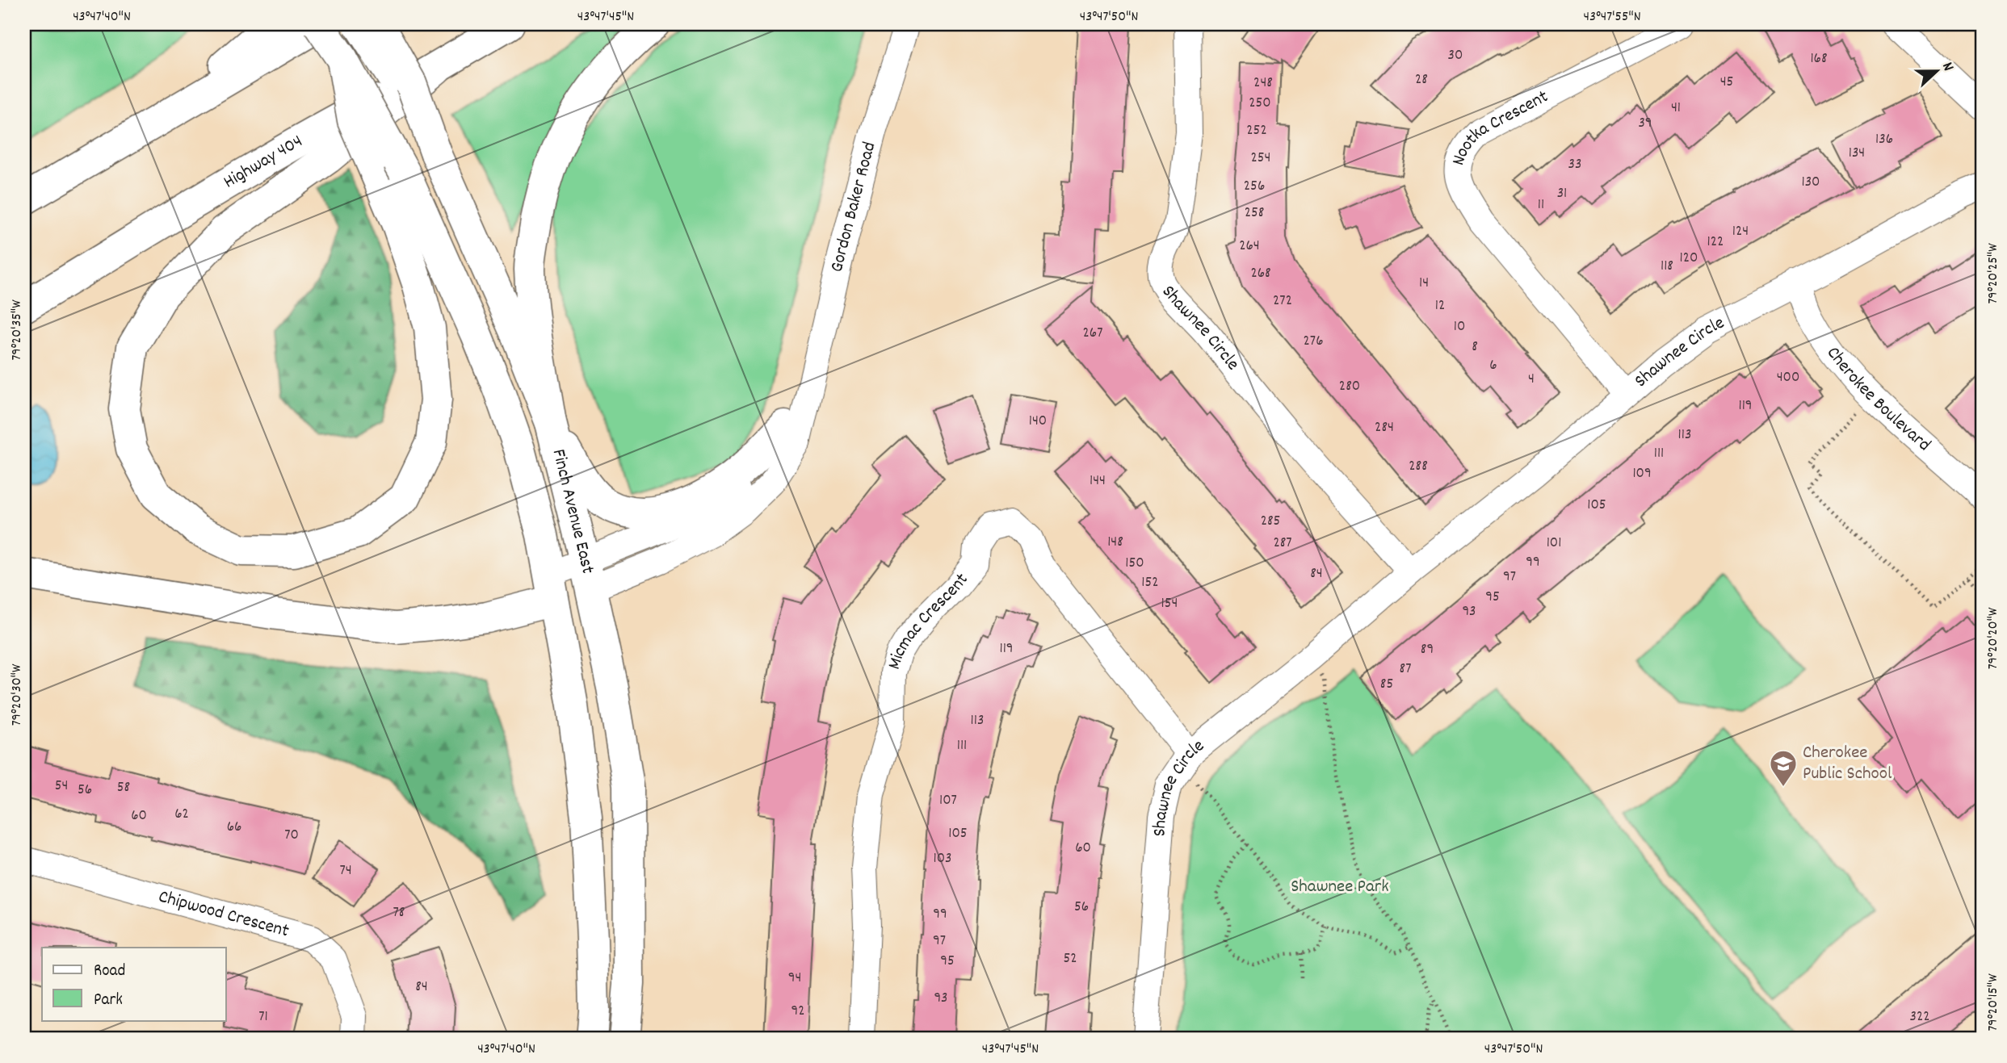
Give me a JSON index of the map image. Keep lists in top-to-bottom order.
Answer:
{
  "streets": {
    "main road": ["Highway 404", "Finch Avenue East"],
    "street": [
      "Nootka Crescent",
      "Gordon Baker Road",
      "Shawnee Circle",
      "Cherokee Boulevard",
      "Micmac Crescent",
      "Chipwood Crescent"
    ]
  },
  "crossings": [
    ["Nootka Crescent", "Shawnee Circle"],
    ["Gordon Baker Road", "Finch Avenue East"],
    ["Shawnee Circle", "Cherokee Boulevard"],
    ["Shawnee Circle", "Micmac Crescent"]
  ],
  "parks": ["Shawnee Park"],
  "places": {
    "school or university": ["Cherokee Public School"]
  },
  "house_numbers": [
    "30",
    "168",
    "28",
    "45",
    "248",
    "250",
    "41",
    "39",
    "252",
    "136",
    "134",
    "254",
    "33",
    "130",
    "256",
    "31",
    "11",
    "258",
    "124",
    "122",
    "264",
    "120",
    "118",
    "268",
    "14",
    "272",
    "12",
    "10",
    "267",
    "276",
    "8",
    "6",
    "400",
    "4",
    "280",
    "119",
    "140",
    "284",
    "113",
    "111",
    "288",
    "109",
    "144",
    "105",
    "285",
    "148",
    "287",
    "101",
    "99",
    "150",
    "84",
    "97",
    "152",
    "95",
    "154",
    "93",
    "119",
    "89",
    "87",
    "85",
    "113",
    "111",
    "54",
    "58",
    "56",
    "107",
    "62",
    "60",
    "66",
    "105",
    "70",
    "60",
    "103",
    "74",
    "56",
    "78",
    "99",
    "97",
    "52",
    "95",
    "94",
    "84",
    "93",
    "92",
    "71",
    "322"
  ],
  "legend": ["Road", "Park"],
  "north": "right",
  "coordinates": [
    "43°47'40\"N",
    "43°47'45\"N",
    "43°47'50\"N",
    "43°47'55\"N",
    "79°20'25\"W",
    "79°20'35\"W",
    "79°20'20\"W",
    "79°20'30\"W",
    "79°20'15\"W"
  ]
}
